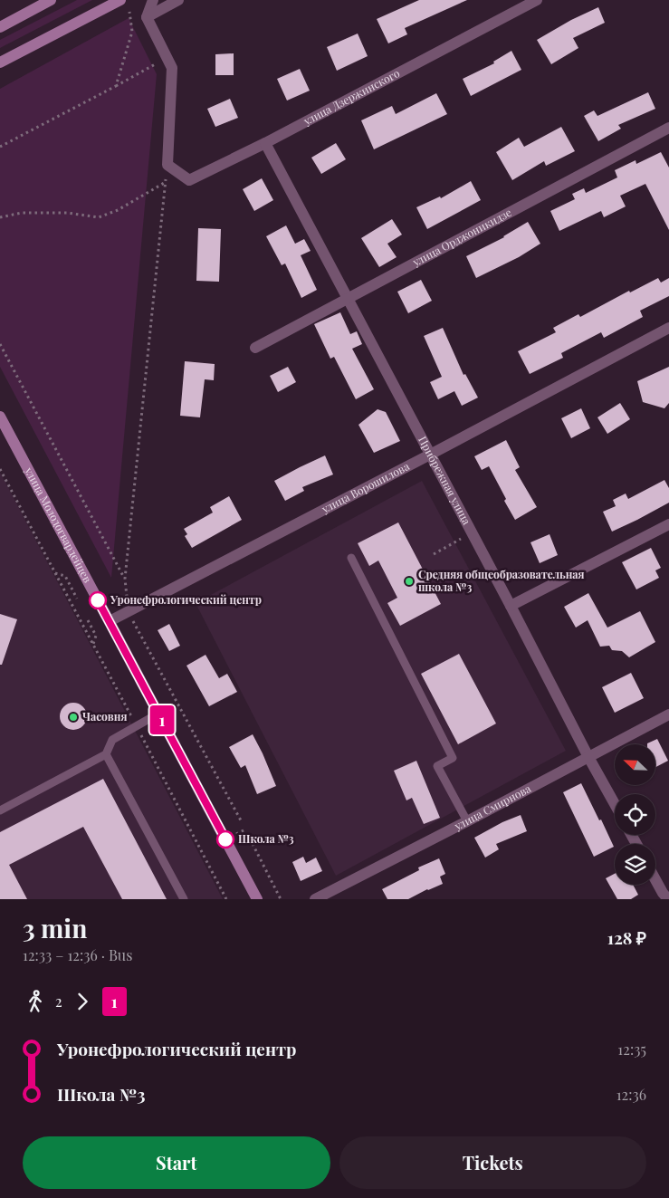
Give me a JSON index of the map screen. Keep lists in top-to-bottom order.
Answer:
{
  "streets": {
    "street": [
      "улица Дзержинского",
      "улица Орджоникидзе",
      "Прибрежная улица",
      "улица Ворошилова",
      "улица Молодогвардейцев",
      "улица Смирнова"
    ]
  },
  "crossings": [
    ["улица Дзержинского", "Прибрежная улица"],
    ["улица Орджоникидзе", "Прибрежная улица"],
    ["Прибрежная улица", "улица Ворошилова"],
    ["Прибрежная улица", "улица Смирнова"],
    ["улица Ворошилова", "улица Молодогвардейцев"]
  ],
  "places": [
    "Средняя общеобразовательная школа №3",
    "Уронефрологический центр",
    "Часовня",
    "Школа №3"
  ],
  "lines": ["bus line 1"],
  "north": "top left",
  "page": {
    "on_map": "1",
    "heading": ["3 min", "12:33 – 12:36 · Bus", "128 ₽"],
    "legs": ["2", "1"],
    "list": [
      {
        "name": "Уронефрологический центр",
        "value": "12:35"
      },
      {
        "name": "Школа №3",
        "value": "12:36"
      }
    ],
    "buttons": ["Start", "Tickets"]
  }
}
